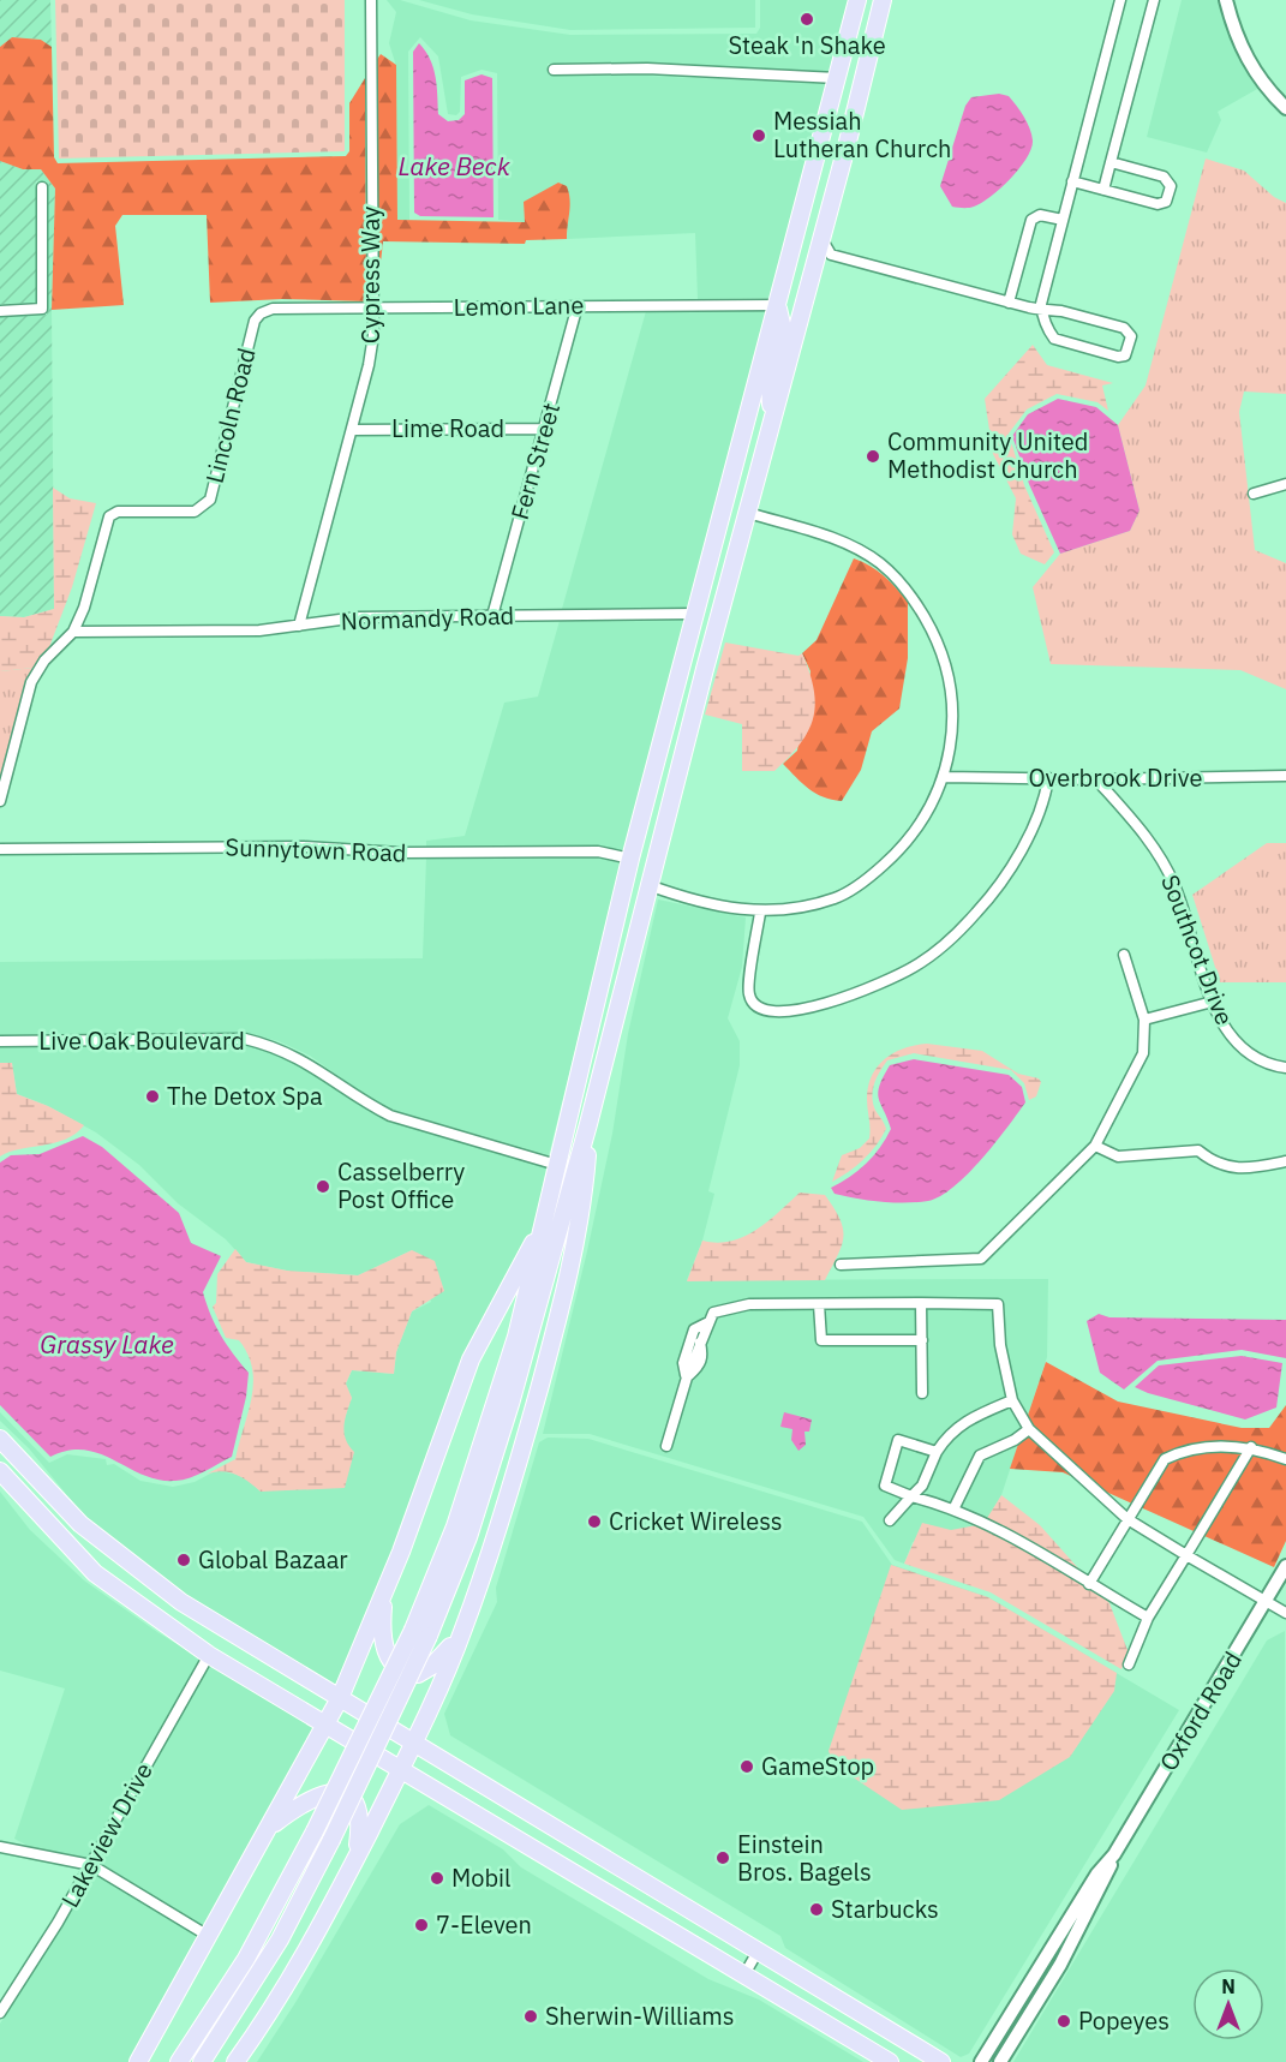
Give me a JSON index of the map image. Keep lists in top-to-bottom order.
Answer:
{
  "streets": {
    "street": [
      "Cypress Way",
      "Lemon Lane",
      "Lincoln Road",
      "Lime Road",
      "Fern Street",
      "Normandy Road",
      "Overbrook Drive",
      "Sunnytown Road",
      "Southcot Drive",
      "Live Oak Boulevard",
      "Oxford Road",
      "Lakeview Drive"
    ]
  },
  "crossings": [
    ["Cypress Way", "Lemon Lane"],
    ["Cypress Way", "Lime Road"],
    ["Cypress Way", "Normandy Road"],
    ["Lemon Lane", "Lincoln Road"],
    ["Lemon Lane", "Fern Street"],
    ["Lincoln Road", "Normandy Road"],
    ["Lime Road", "Fern Street"],
    ["Fern Street", "Normandy Road"],
    ["Overbrook Drive", "Southcot Drive"]
  ],
  "water": ["Lake Beck", "Grassy Lake"],
  "places": [
    "Steak 'n Shake",
    "Messiah Lutheran Church",
    "Community United Methodist Church",
    "The Detox Spa",
    "Casselberry Post Office",
    "Cricket Wireless",
    "Global Bazaar",
    "GameStop",
    "Einstein Bros. Bagels",
    "Mobil",
    "Starbucks",
    "7-Eleven",
    "Sherwin-Williams",
    "Popeyes"
  ],
  "north": "top"
}
